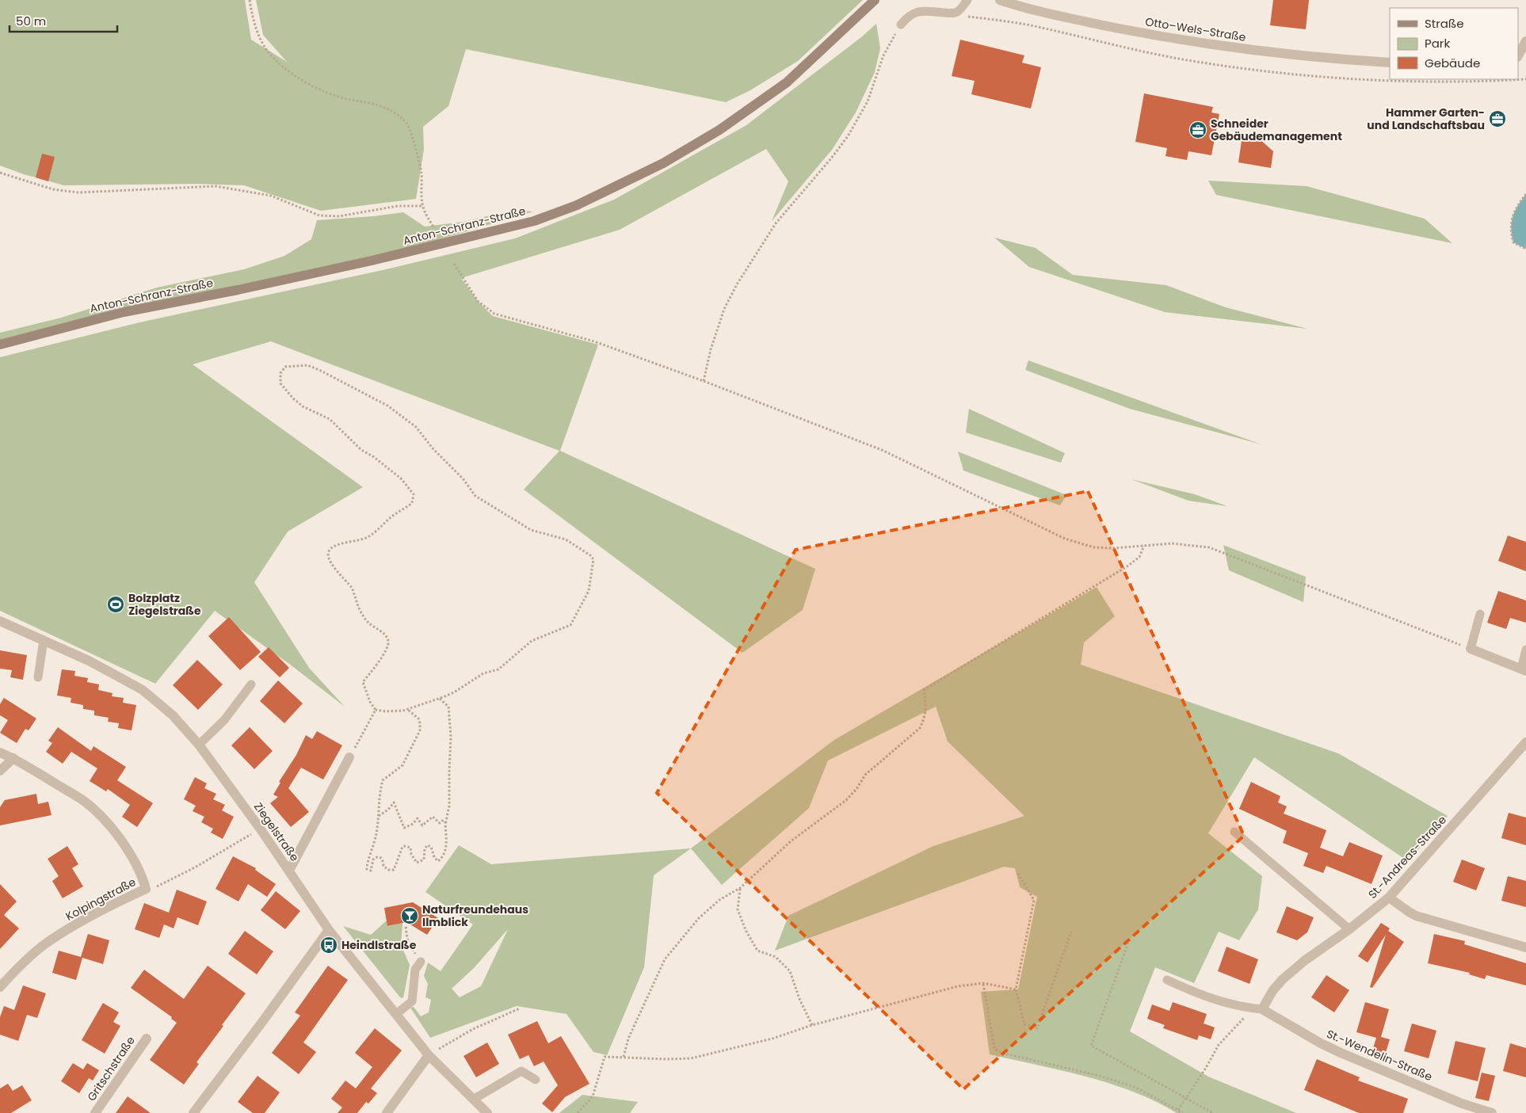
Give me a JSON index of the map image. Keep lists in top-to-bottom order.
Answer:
{
  "streets": {
    "main road": ["Anton-Schranz-Straße"],
    "street": [
      "Otto–Wels–Straße",
      "Ziegelstraße",
      "St.-Andreas-Straße",
      "Kolpingstraße",
      "St.-Wendelin-Straße",
      "Gritschstraße"
    ]
  },
  "crossings": [
    ["St.-Andreas-Straße", "St.-Wendelin-Straße"]
  ],
  "places": {
    "office": ["Hammer Garten- und Landschaftsbau", "Schneider Gebäudemanagement"],
    "sports": ["Bolzplatz Ziegelstraße"],
    "bar": ["Naturfreundehaus Ilmblick"],
    "bus stop": ["Heindlstraße"]
  },
  "legend": ["Straße", "Park", "Gebäude"],
  "scale_bar": "50 m"
}
